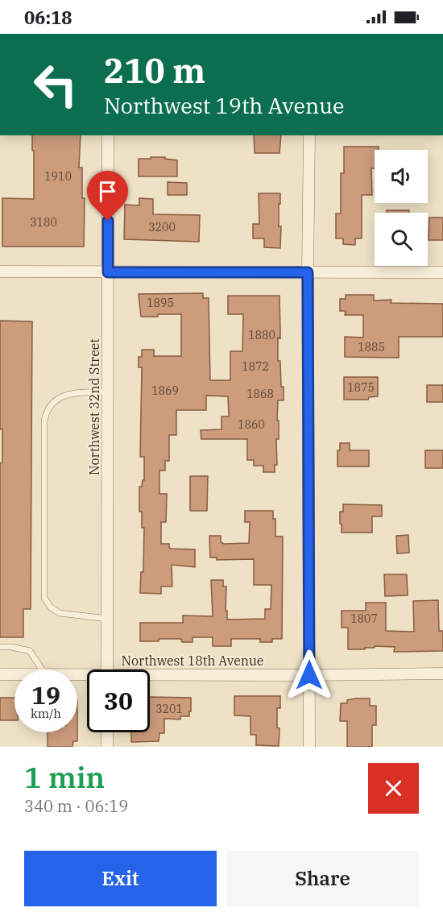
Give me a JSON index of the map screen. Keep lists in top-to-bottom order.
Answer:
{
  "streets": {
    "street": ["Northwest 32nd Street", "Northwest 18th Avenue"]
  },
  "house_numbers": [
    "1910",
    "3180",
    "3200",
    "1895",
    "1880",
    "1885",
    "1872",
    "1875",
    "1869",
    "1868",
    "1860",
    "1807",
    "3201"
  ],
  "page": {
    "status": "06:18",
    "turn": ["210 m", "Northwest 19th Avenue"],
    "speed": "19 km/h",
    "limit": "30",
    "heading": ["1 min", "340 m · 06:19"],
    "buttons": ["Exit", "Share"]
  }
}
